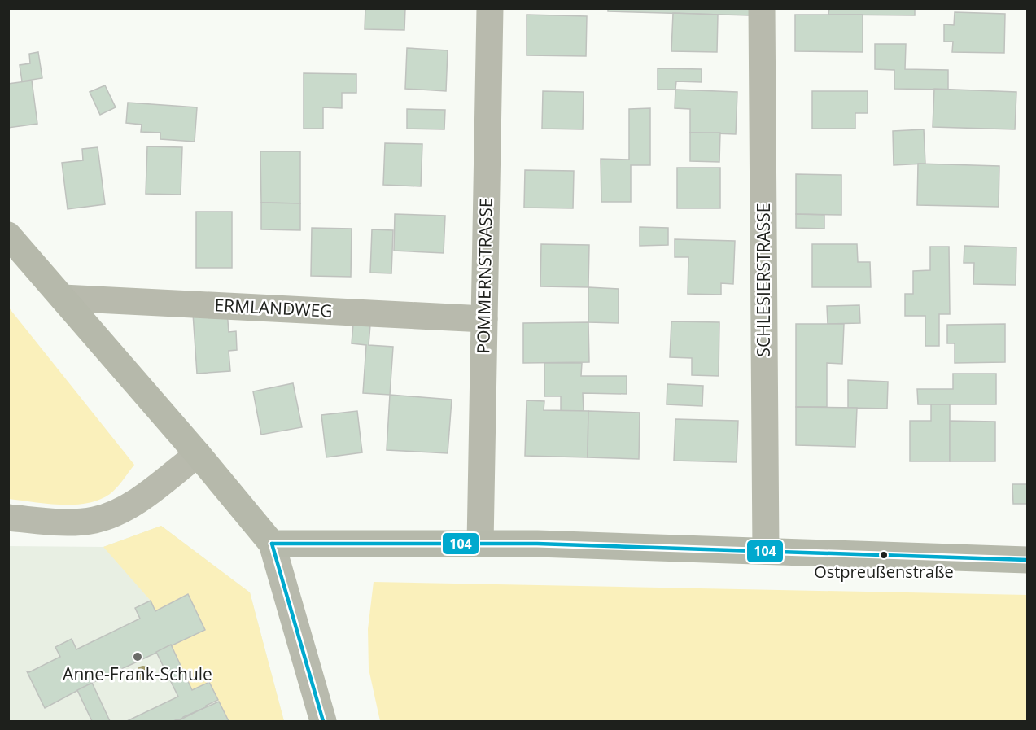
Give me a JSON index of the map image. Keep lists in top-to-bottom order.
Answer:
{
  "streets": {
    "street": ["POMMERNSTRASSE", "SCHLESIERSTRASSE", "ERMLANDWEG"]
  },
  "crossings": [
    ["POMMERNSTRASSE", "ERMLANDWEG"]
  ],
  "places": ["Ostpreußenstraße", "Anne-Frank-Schule"],
  "lines": ["transit line 104"]
}
